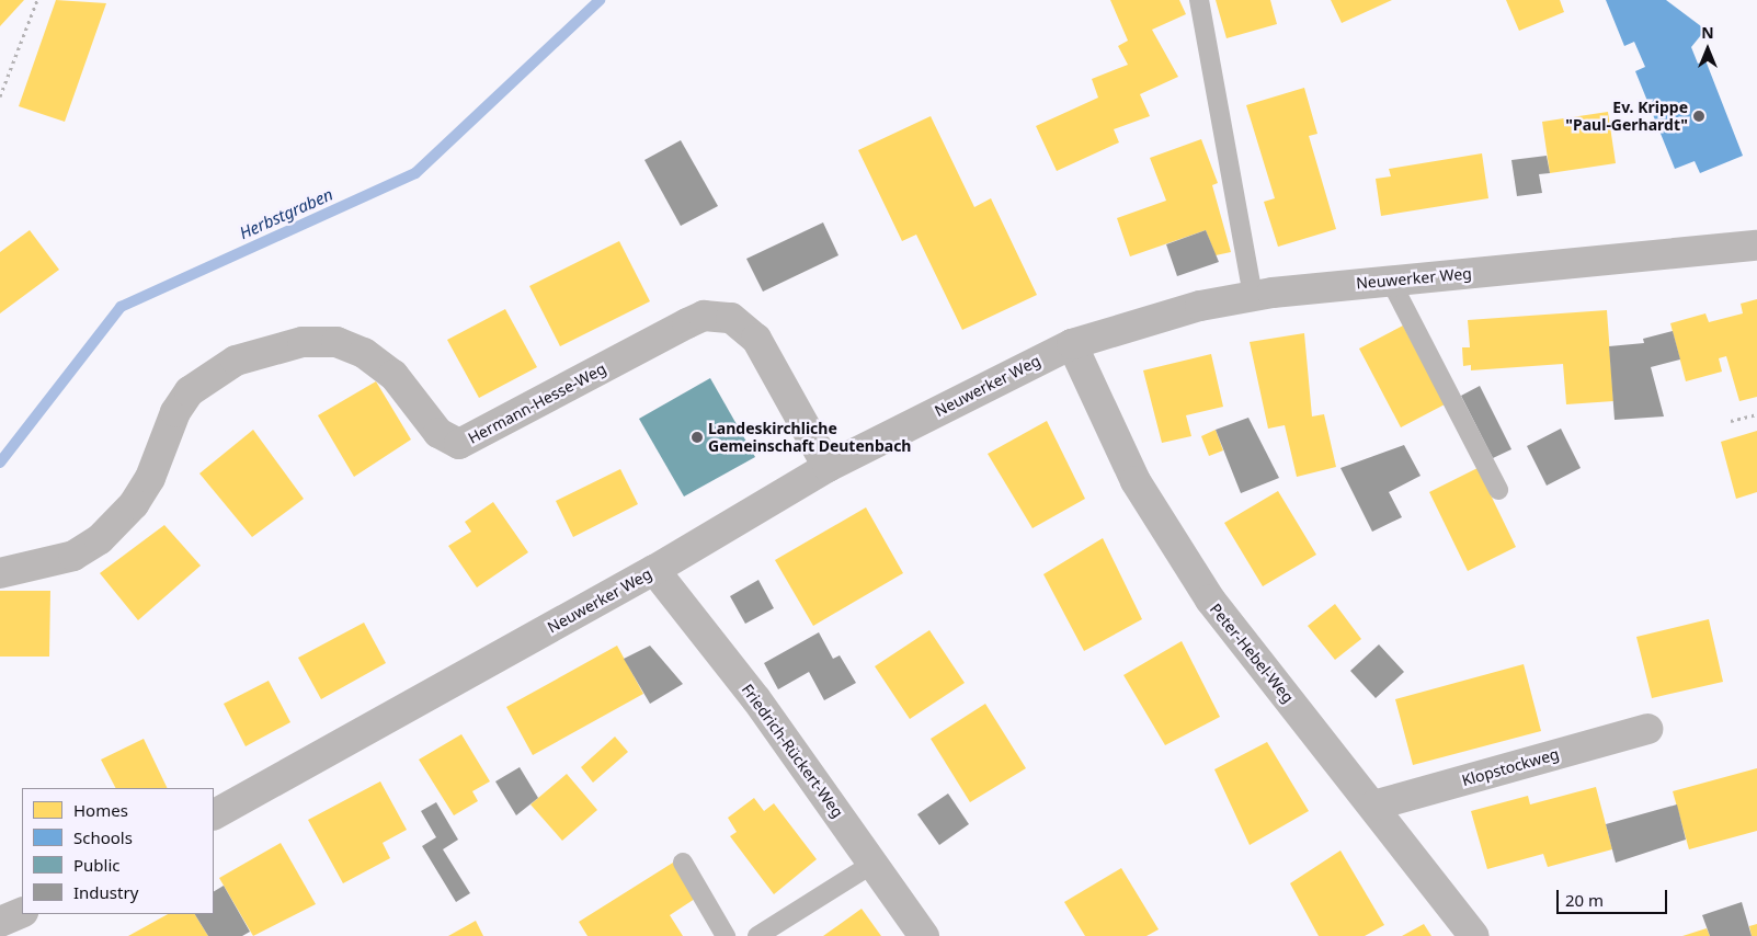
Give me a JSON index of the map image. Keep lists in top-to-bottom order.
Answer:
{
  "streets": {
    "street": [
      "Neuwerker Weg",
      "Hermann-Hesse-Weg",
      "Peter-Hebel-Weg",
      "Friedrich-Rückert-Weg",
      "Klopstockweg"
    ]
  },
  "crossings": [
    ["Neuwerker Weg", "Hermann-Hesse-Weg"],
    ["Neuwerker Weg", "Peter-Hebel-Weg"],
    ["Neuwerker Weg", "Friedrich-Rückert-Weg"],
    ["Peter-Hebel-Weg", "Klopstockweg"]
  ],
  "water": ["Herbstgraben"],
  "places": ["Ev. Krippe \"Paul-Gerhardt\"", "Landeskirchliche Gemeinschaft Deutenbach"],
  "legend": [
    "Homes",
    "Schools",
    "Public",
    "Industry"
  ],
  "scale_bar": "20 m",
  "north": "top"
}
